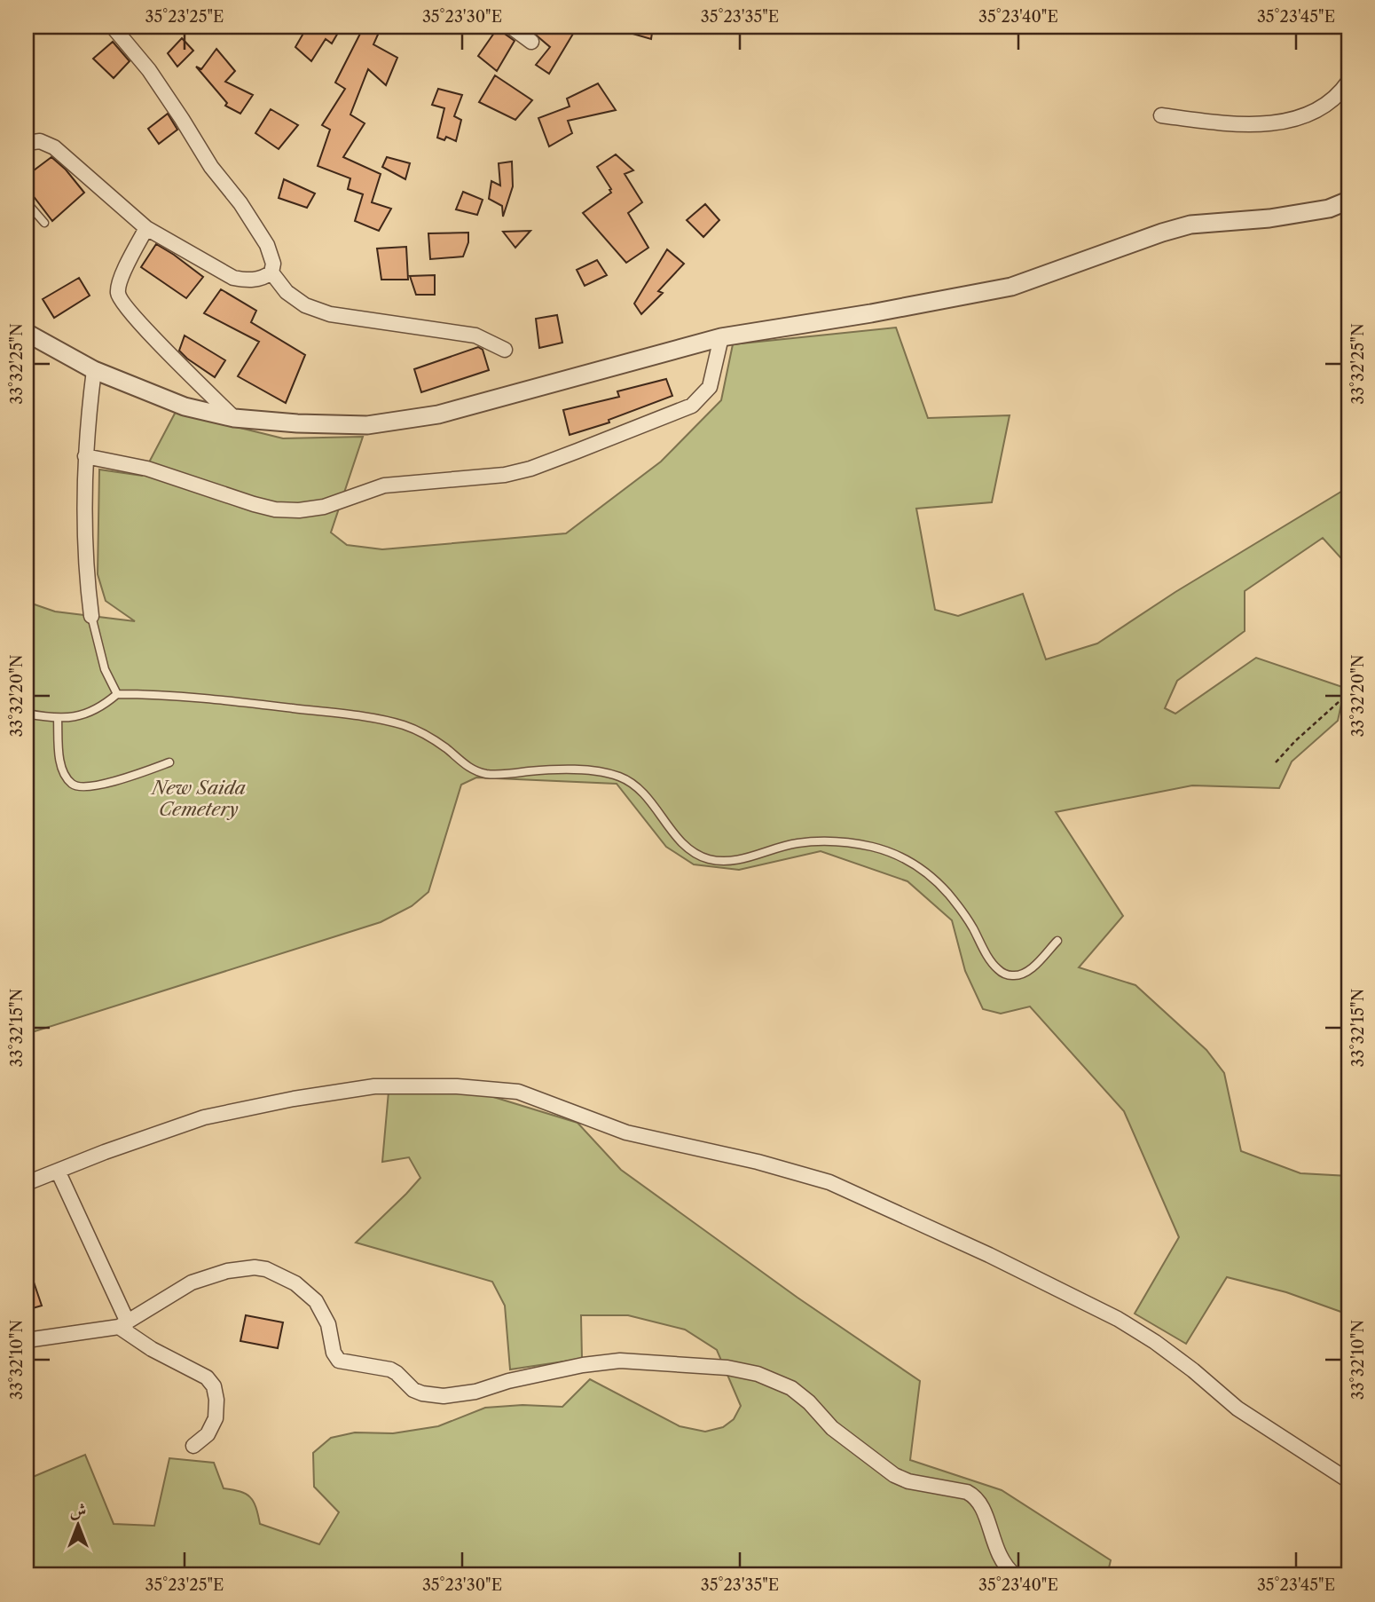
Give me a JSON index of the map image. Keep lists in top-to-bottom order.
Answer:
{
  "parks": ["New Saida Cemetery"],
  "north": "top",
  "coordinates": [
    "35°23'25\"E",
    "35°23'30\"E",
    "35°23'35\"E",
    "35°23'40\"E",
    "35°23'45\"E",
    "33°32'25\"N",
    "33°32'20\"N",
    "33°32'15\"N",
    "33°32'10\"N"
  ]
}
